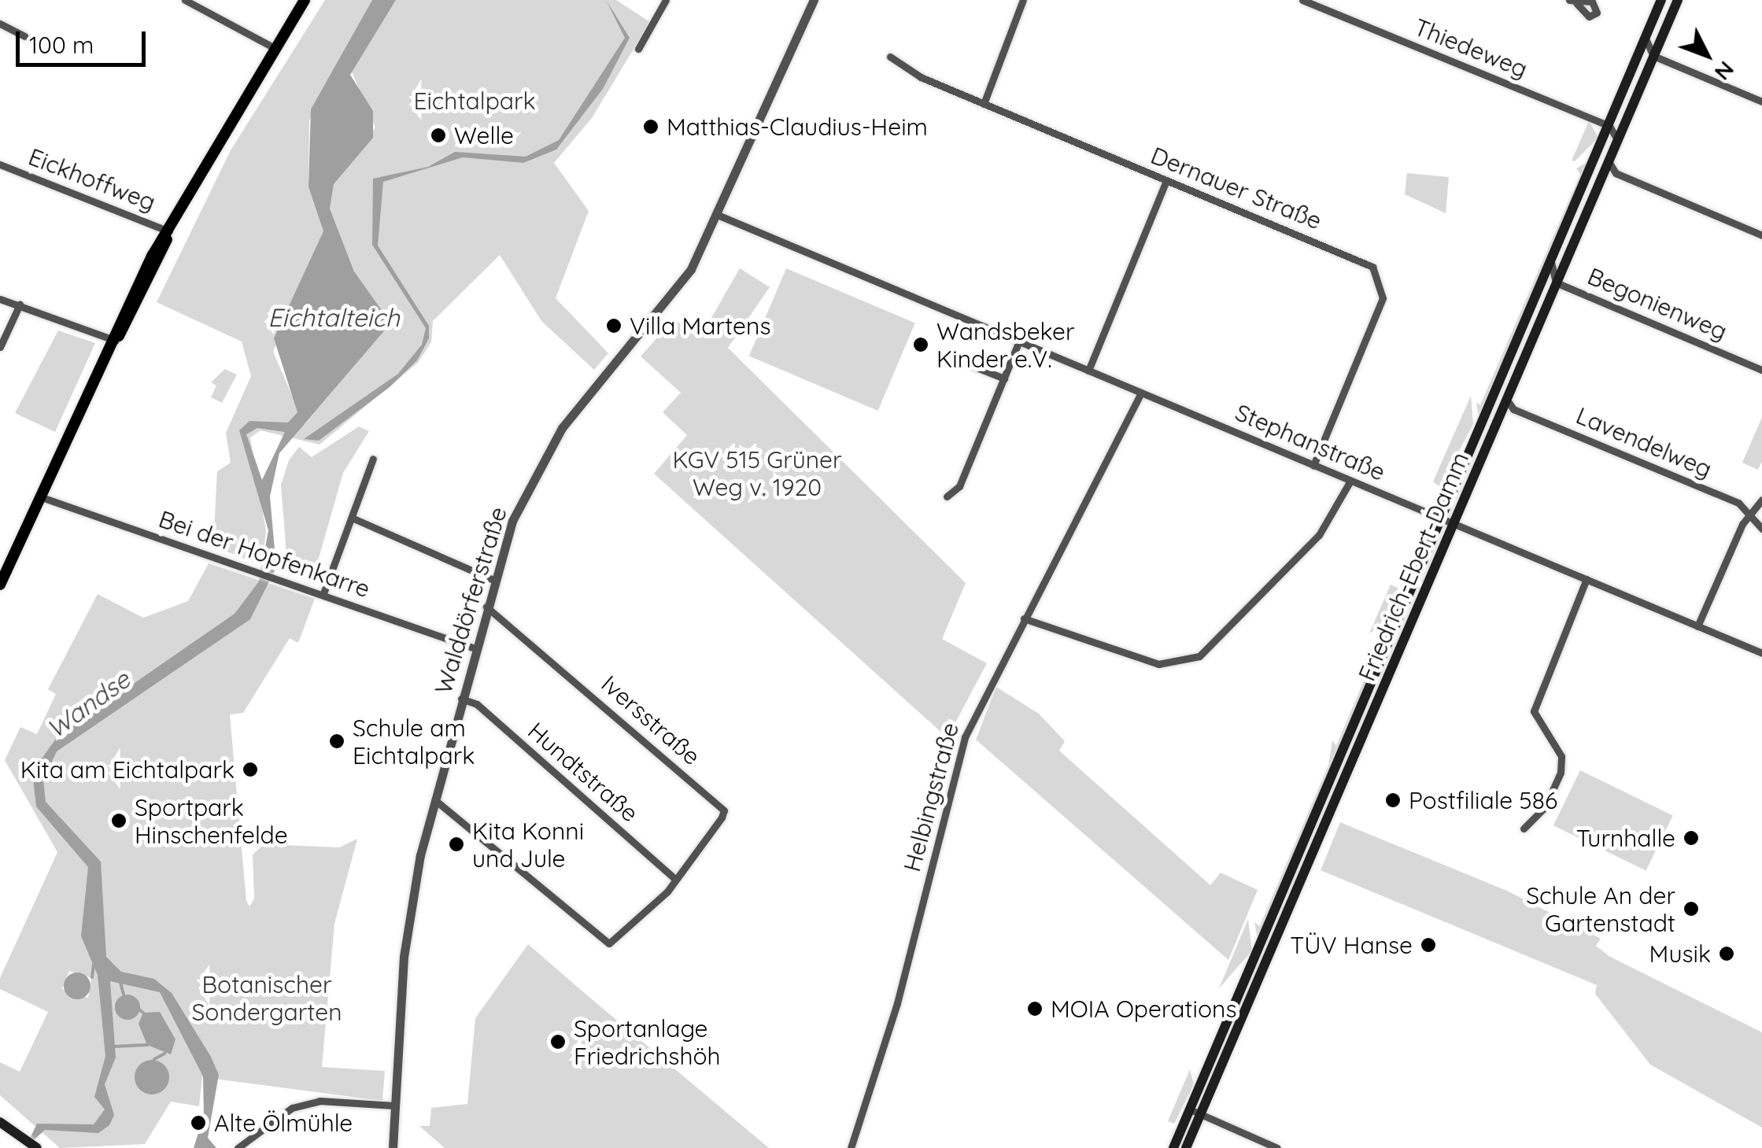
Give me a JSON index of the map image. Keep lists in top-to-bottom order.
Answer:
{
  "streets": {
    "main road": ["Friedrich-Ebert-Damm"],
    "street": [
      "Thiedeweg",
      "Eickhoffweg",
      "Dernauer Straße",
      "Begonienweg",
      "Stephanstraße",
      "Lavendelweg",
      "Bei der Hopfenkarre",
      "Walddörferstraße",
      "Iversstraße",
      "Hundtstraße",
      "Helbingstraße"
    ]
  },
  "crossings": [
    ["Thiedeweg", "Friedrich-Ebert-Damm"],
    ["Dernauer Straße", "Stephanstraße"],
    ["Begonienweg", "Friedrich-Ebert-Damm"],
    ["Stephanstraße", "Friedrich-Ebert-Damm"],
    ["Stephanstraße", "Walddörferstraße"],
    ["Stephanstraße", "Helbingstraße"],
    ["Lavendelweg", "Friedrich-Ebert-Damm"],
    ["Bei der Hopfenkarre", "Walddörferstraße"],
    ["Walddörferstraße", "Iversstraße"],
    ["Walddörferstraße", "Hundtstraße"],
    ["Iversstraße", "Hundtstraße"]
  ],
  "water": ["Eichtalteich", "Wandse"],
  "parks": ["Eichtalpark", "KGV 515 Grüner Weg v. 1920", "Botanischer Sondergarten"],
  "places": [
    "Matthias-Claudius-Heim",
    "Welle",
    "Villa Martens",
    "Wandsbeker Kinder e.V.",
    "Schule am Eichtalpark",
    "Kita am Eichtalpark",
    "Postfiliale 586",
    "Sportpark Hinschenfelde",
    "Turnhalle",
    "Kita Konni und Jule",
    "Schule An der Gartenstadt",
    "TÜV Hanse",
    "Musik",
    "MOIA Operations",
    "Sportanlage Friedrichshöh",
    "Alte Ölmühle"
  ],
  "scale_bar": "100 m",
  "north": "bottom right"
}
